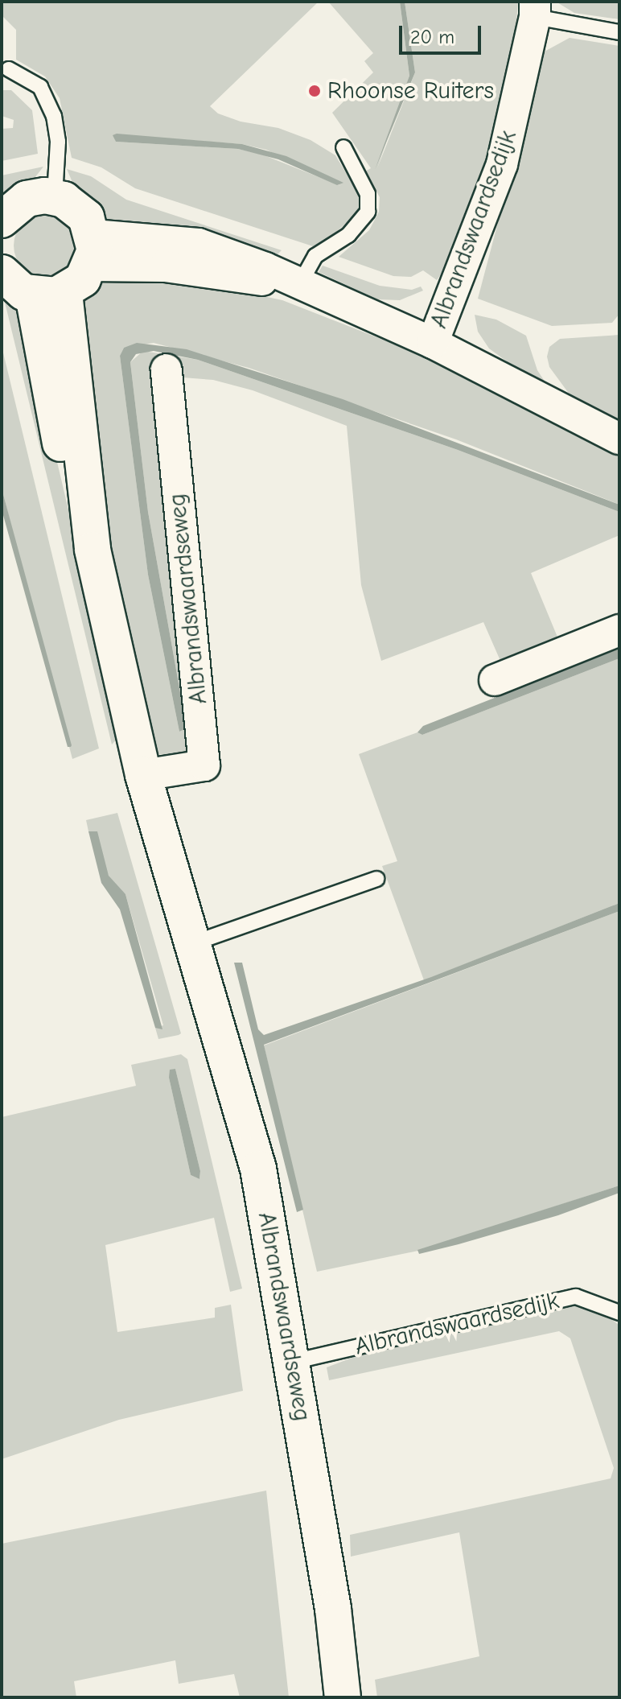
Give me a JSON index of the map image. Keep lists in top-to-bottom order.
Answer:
{
  "streets": {
    "street": ["Albrandswaardsedijk", "Albrandswaardseweg"]
  },
  "crossings": [
    ["Albrandswaardsedijk", "Albrandswaardseweg"]
  ],
  "places": ["Rhoonse Ruiters"],
  "scale_bar": "20 m"
}
